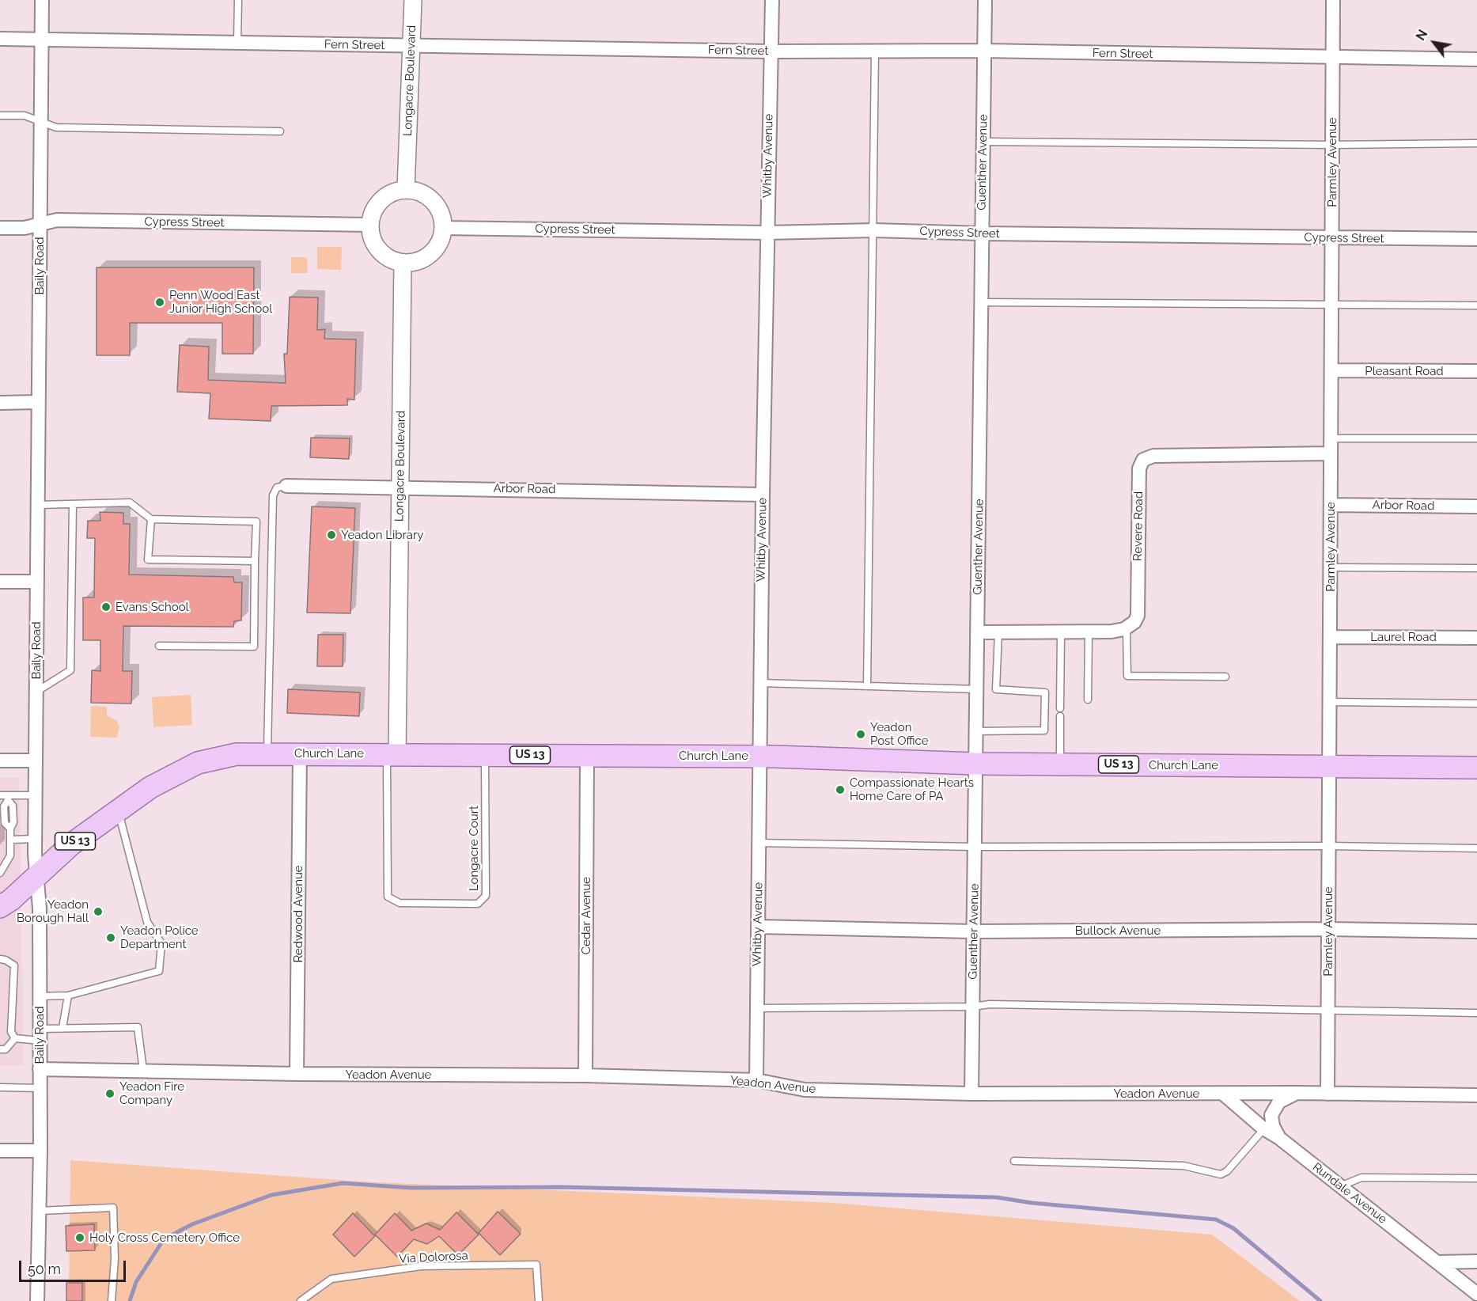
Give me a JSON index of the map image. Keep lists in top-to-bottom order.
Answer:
{
  "streets": {
    "main road": ["Church Lane", "US 13"],
    "street": [
      "Fern Street",
      "Longacre Boulevard",
      "Whitby Avenue",
      "Guenther Avenue",
      "Parmley Avenue",
      "Cypress Street",
      "Baily Road",
      "Pleasant Road",
      "Arbor Road",
      "Revere Road",
      "Laurel Road",
      "Redwood Avenue",
      "Cedar Avenue",
      "Bullock Avenue",
      "Yeadon Avenue",
      "Rundale Avenue"
    ],
    "lane": ["Longacre Court", "Via Dolorosa"]
  },
  "crossings": [
    ["Fern Street", "Longacre Boulevard"],
    ["Fern Street", "Whitby Avenue"],
    ["Fern Street", "Guenther Avenue"],
    ["Fern Street", "Parmley Avenue"],
    ["Fern Street", "Baily Road"],
    ["Longacre Boulevard", "Cypress Street"],
    ["Longacre Boulevard", "Arbor Road"],
    ["Longacre Boulevard", "Church Lane"],
    ["Longacre Boulevard", "Longacre Court"],
    ["Whitby Avenue", "Cypress Street"],
    ["Whitby Avenue", "Arbor Road"],
    ["Whitby Avenue", "Church Lane"],
    ["Whitby Avenue", "Bullock Avenue"],
    ["Whitby Avenue", "Yeadon Avenue"],
    ["Guenther Avenue", "Cypress Street"],
    ["Guenther Avenue", "Church Lane"],
    ["Guenther Avenue", "Bullock Avenue"],
    ["Guenther Avenue", "Yeadon Avenue"],
    ["Parmley Avenue", "Cypress Street"],
    ["Parmley Avenue", "Pleasant Road"],
    ["Parmley Avenue", "Arbor Road"],
    ["Parmley Avenue", "Revere Road"],
    ["Parmley Avenue", "Laurel Road"],
    ["Parmley Avenue", "Church Lane"],
    ["Parmley Avenue", "Bullock Avenue"],
    ["Parmley Avenue", "Yeadon Avenue"],
    ["Cypress Street", "Baily Road"],
    ["Baily Road", "Church Lane"],
    ["Baily Road", "Yeadon Avenue"],
    ["Church Lane", "Longacre Court"],
    ["Church Lane", "Redwood Avenue"],
    ["Church Lane", "Cedar Avenue"],
    ["Redwood Avenue", "Yeadon Avenue"],
    ["Cedar Avenue", "Yeadon Avenue"],
    ["Yeadon Avenue", "Rundale Avenue"]
  ],
  "places": [
    "Penn Wood East Junior High School",
    "Yeadon Library",
    "Evans School",
    "Yeadon Post Office",
    "Compassionate Hearts Home Care of PA",
    "Yeadon Borough Hall",
    "Yeadon Police Department",
    "Yeadon Fire Company",
    "Holy Cross Cemetery Office"
  ],
  "scale_bar": "50 m",
  "north": "top left"
}
